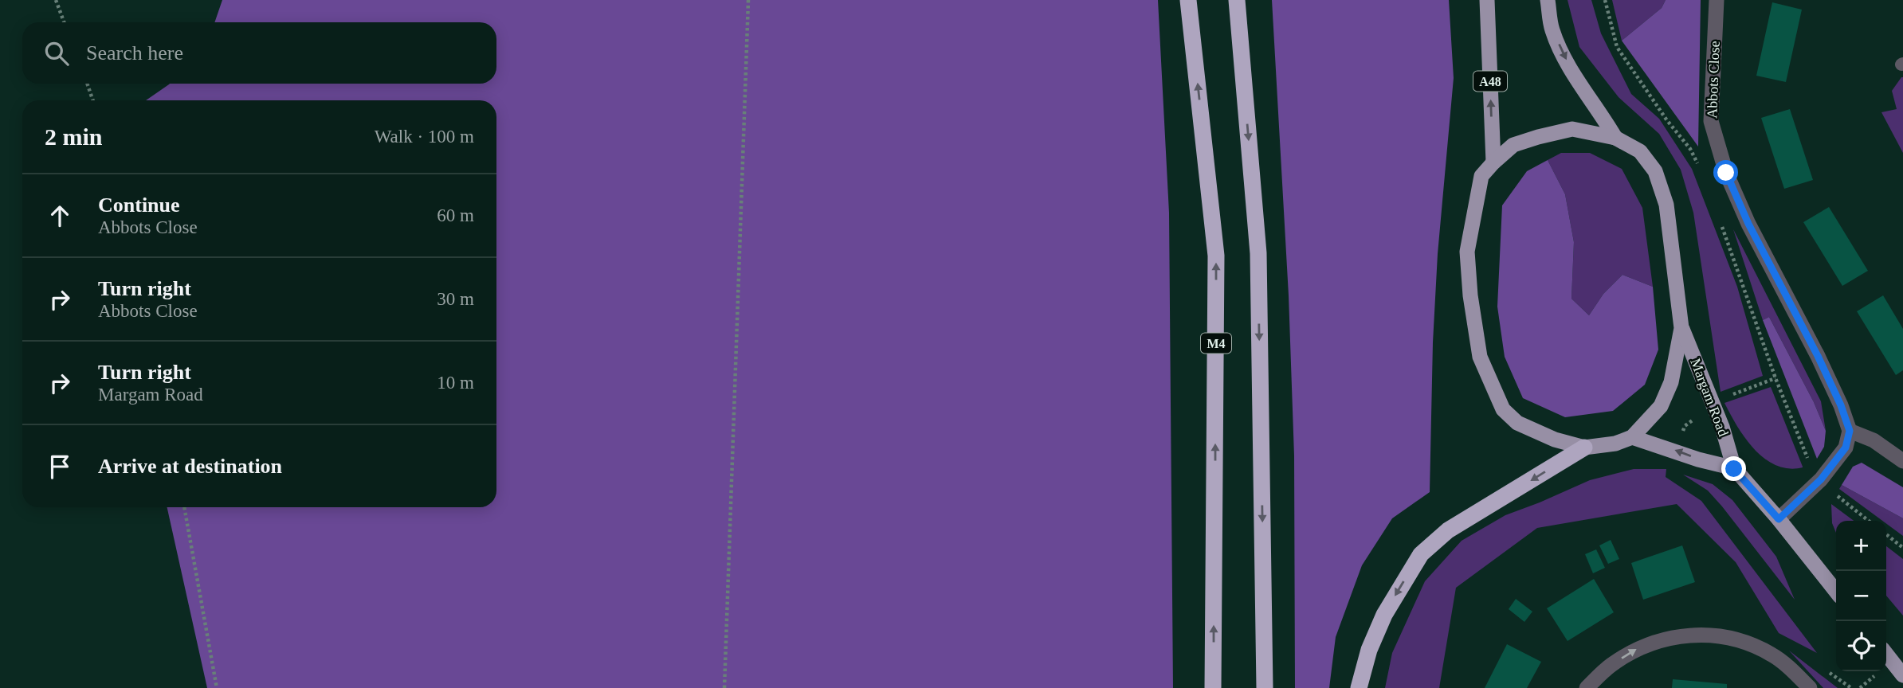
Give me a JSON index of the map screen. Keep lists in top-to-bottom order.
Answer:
{
  "streets": {
    "highway": ["M4"],
    "main road": ["A48", "Margam Road"],
    "street": ["Abbots Close"]
  },
  "page": {
    "search": "Search here",
    "heading": ["2 min", "Walk · 100 m"],
    "list": [
      ["Continue", "Abbots Close", "60 m"],
      ["Turn right", "Abbots Close", "30 m"],
      ["Turn right", "Margam Road", "10 m"],
      "Arrive at destination"
    ],
    "map_buttons": ["+", "−"]
  }
}
